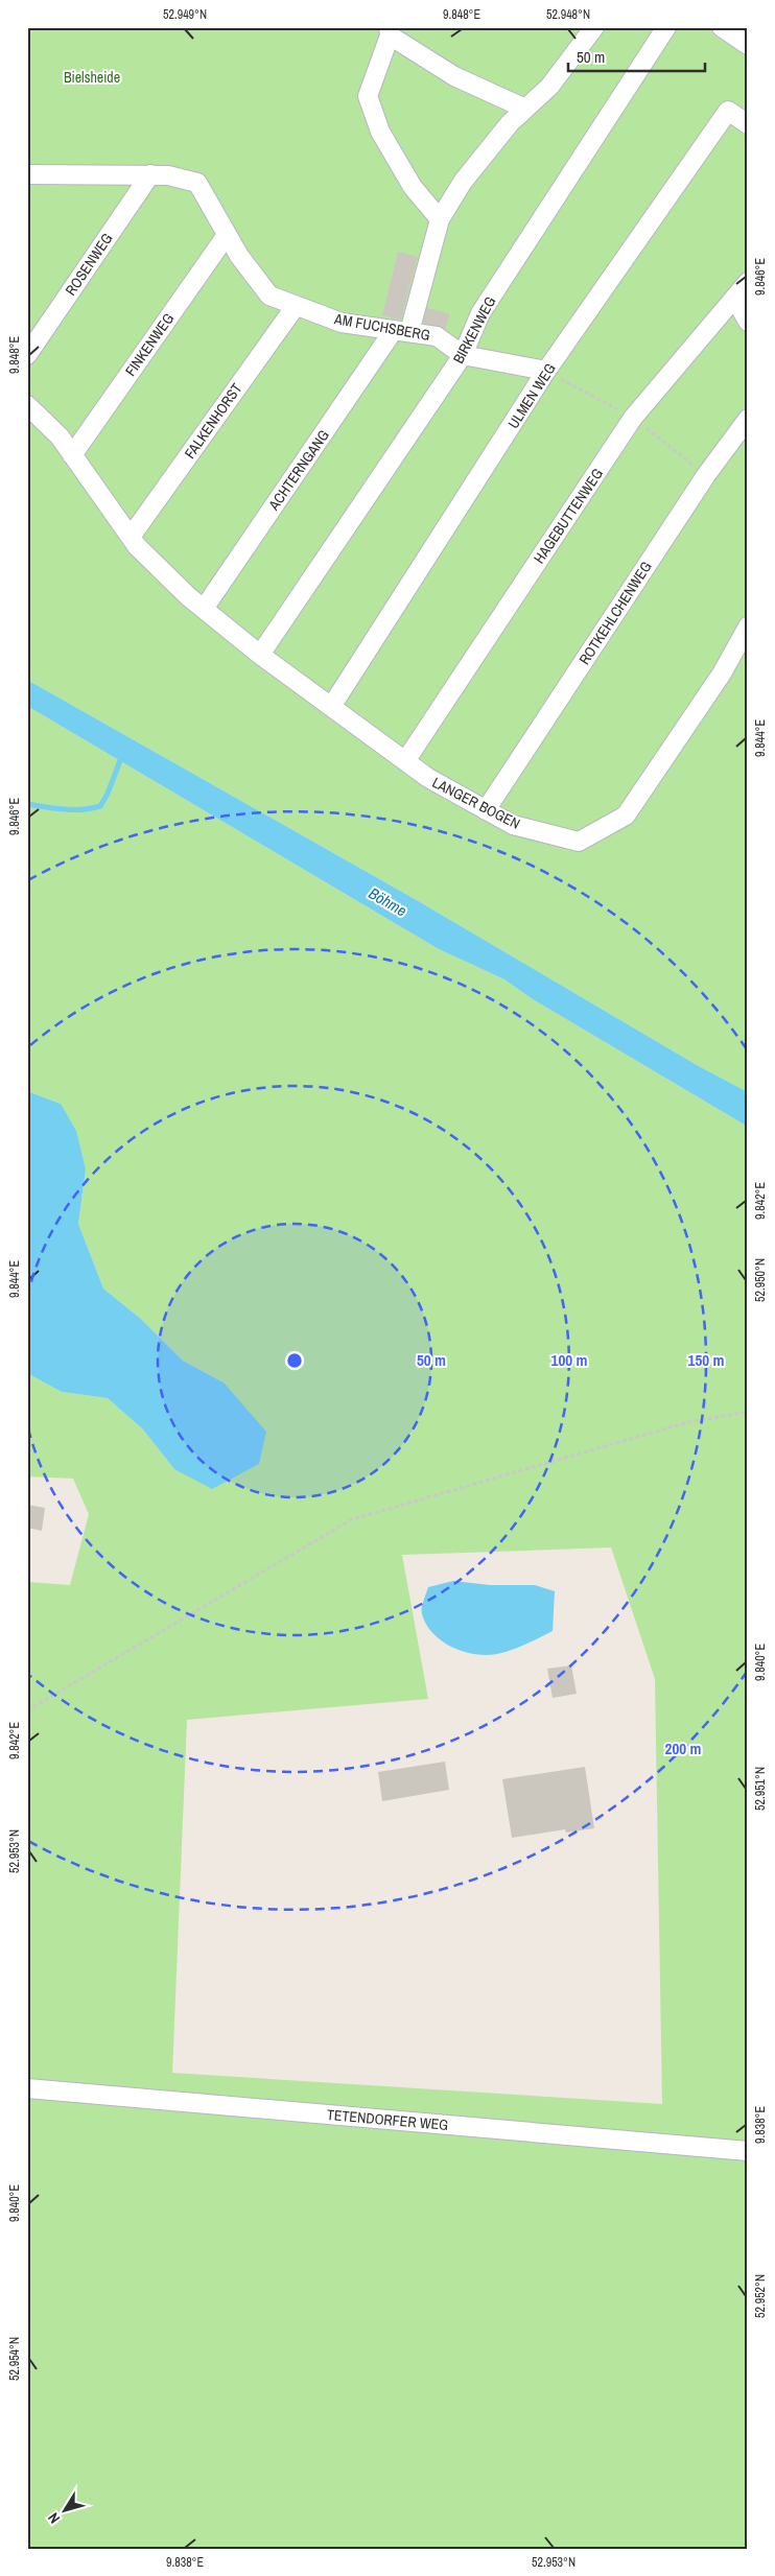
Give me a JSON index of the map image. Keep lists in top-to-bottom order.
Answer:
{
  "streets": {
    "street": [
      "ROSENWEG",
      "AM FUCHSBERG",
      "BIRKENWEG",
      "FINKENWEG",
      "ULMEN WEG",
      "FALKENHORST",
      "ACHTERNGANG",
      "HAGEBUTTENWEG",
      "ROTKEHLCHENWEG",
      "LANGER BOGEN",
      "TETENDORFER WEG"
    ]
  },
  "crossings": [
    ["ROSENWEG", "AM FUCHSBERG"],
    ["AM FUCHSBERG", "BIRKENWEG"],
    ["AM FUCHSBERG", "FINKENWEG"],
    ["AM FUCHSBERG", "ULMEN WEG"],
    ["AM FUCHSBERG", "FALKENHORST"],
    ["AM FUCHSBERG", "ACHTERNGANG"],
    ["BIRKENWEG", "LANGER BOGEN"],
    ["ULMEN WEG", "LANGER BOGEN"],
    ["HAGEBUTTENWEG", "LANGER BOGEN"],
    ["ROTKEHLCHENWEG", "LANGER BOGEN"]
  ],
  "water": ["Böhme"],
  "parks": ["Bielsheide"],
  "scale_bar": "50 m",
  "north": "bottom left",
  "coordinates": [
    "52.949°N",
    "9.848°E",
    "52.948°N",
    "9.846°E",
    "9.844°E",
    "9.842°E",
    "52.950°N",
    "9.840°E",
    "52.951°N",
    "52.953°N",
    "9.838°E",
    "52.952°N",
    "52.954°N"
  ],
  "rings": [
    "50 m",
    "100 m",
    "150 m",
    "200 m"
  ]
}
